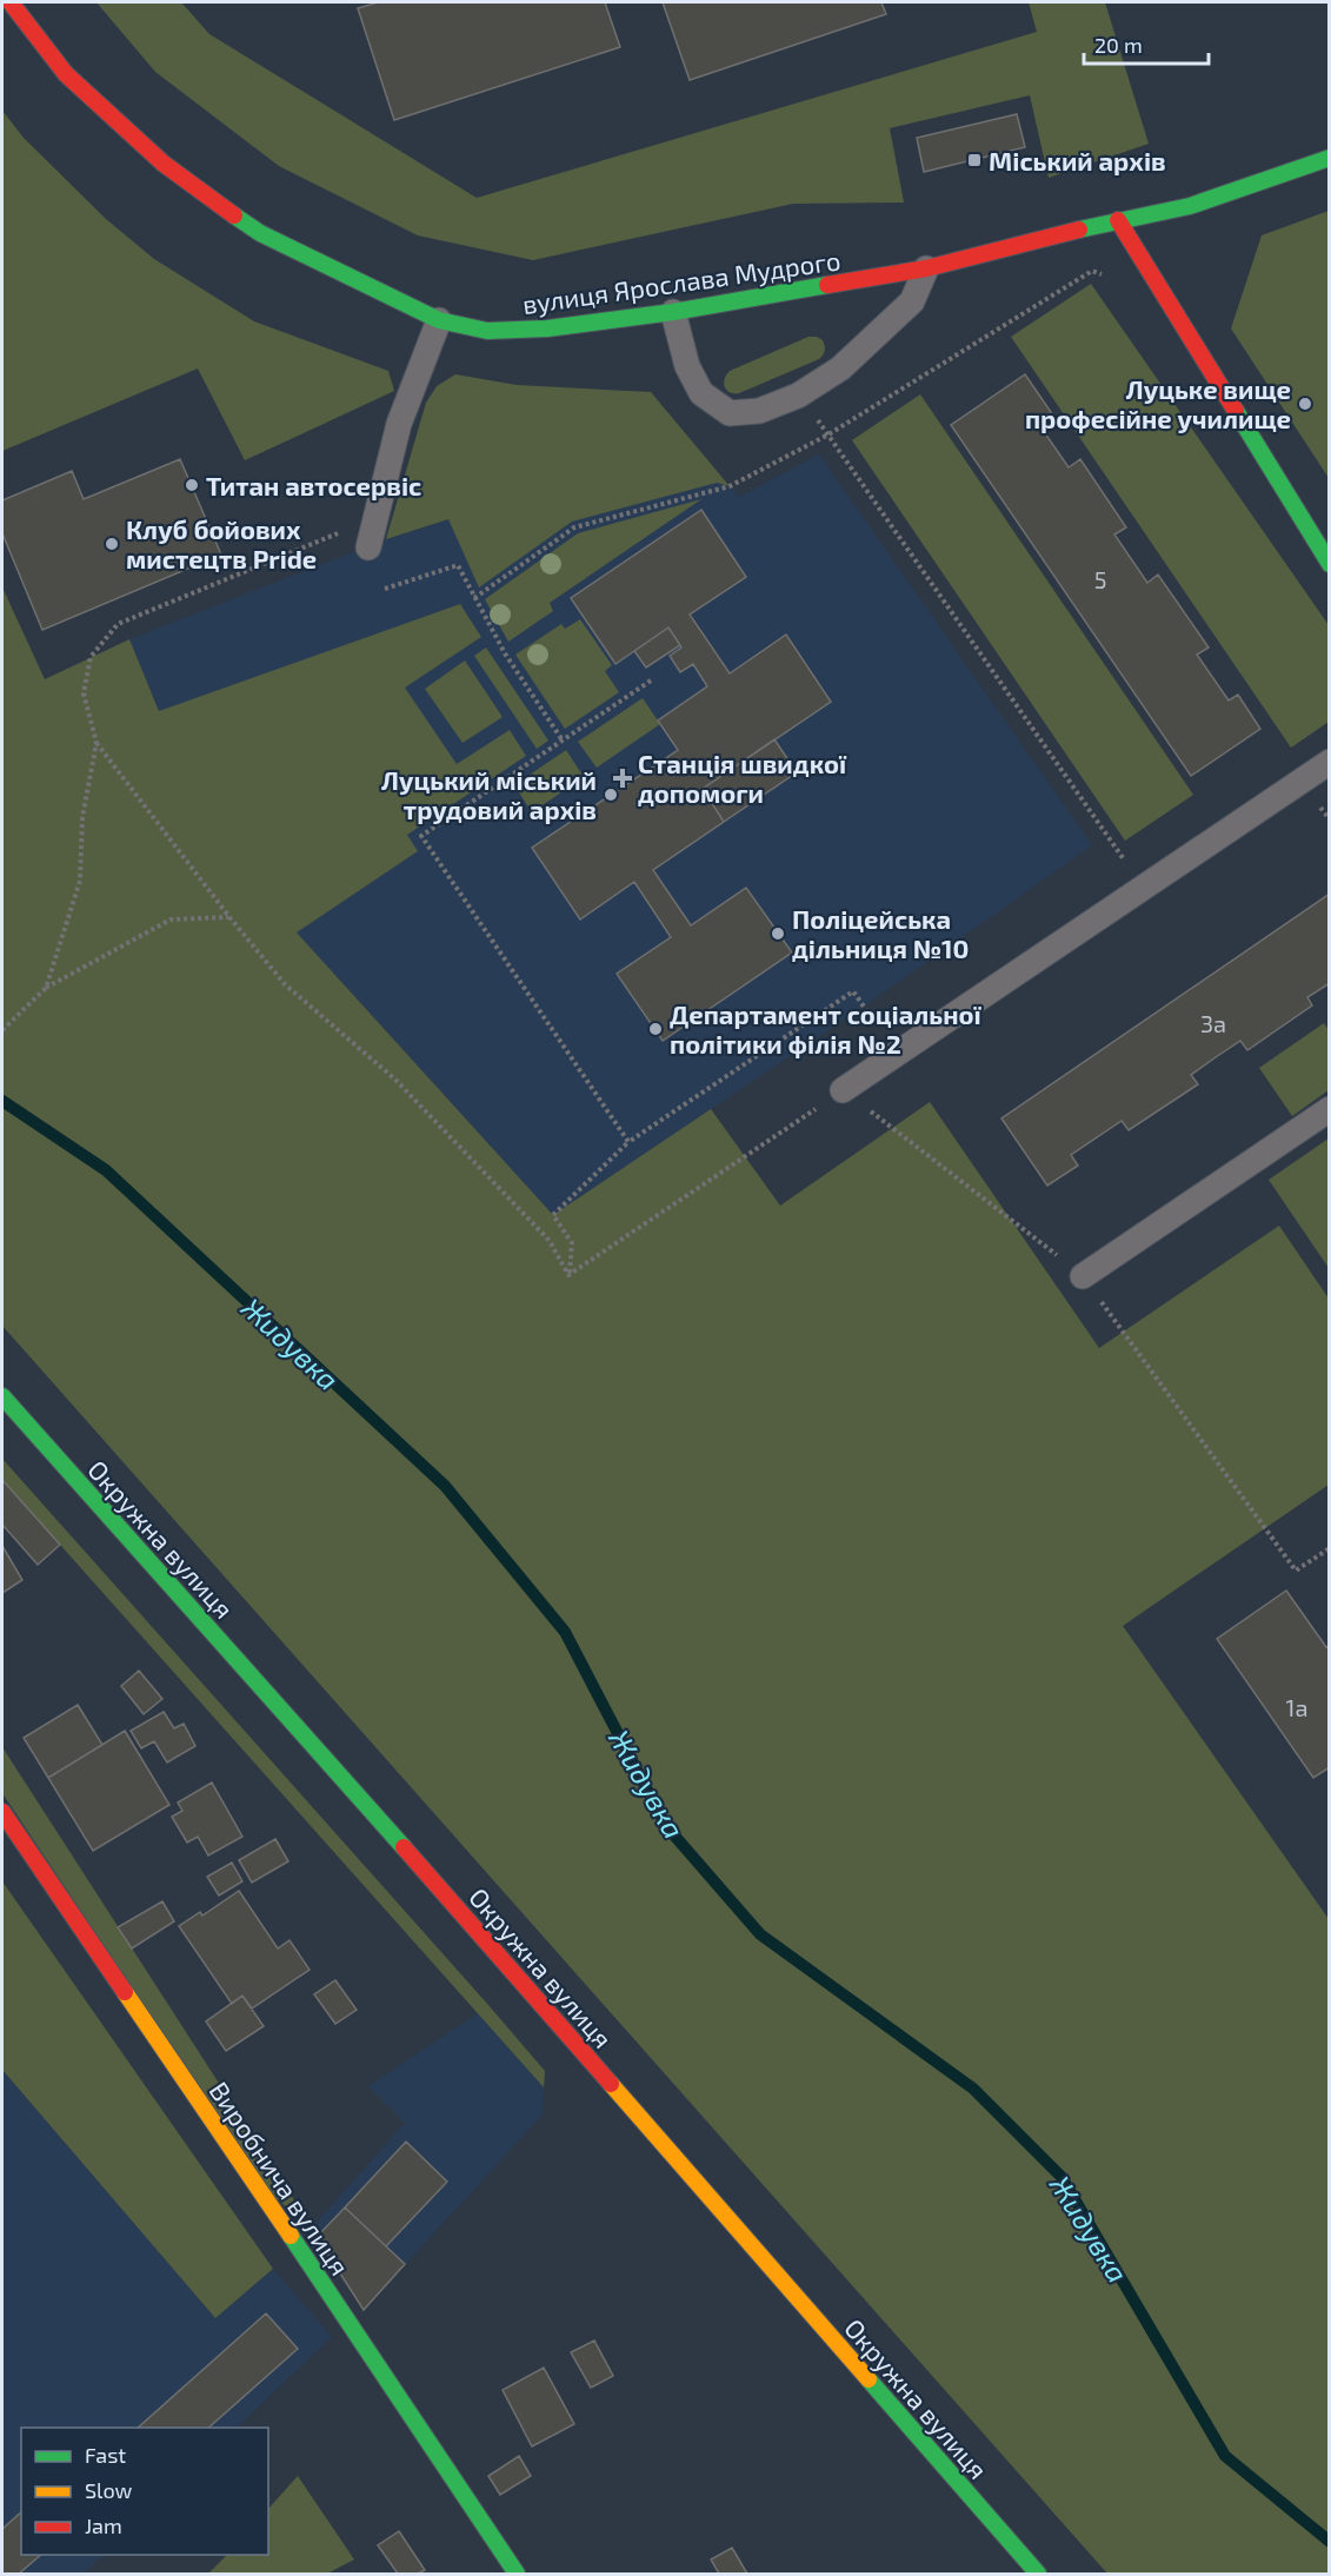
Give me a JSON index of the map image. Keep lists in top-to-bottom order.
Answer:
{
  "streets": {
    "main road": ["вулиця Ярослава Мудрого", "Окружна вулиця", "Виробнича вулиця"]
  },
  "water": ["Жидувка"],
  "places": {
    "transit": ["Міський архів"],
    "other": [
      "Луцьке вище професійне училище",
      "Титан автосервіс",
      "Клуб бойових мистецтв Pride",
      "Луцький міський трудовий архів",
      "Поліцейська дільниця №10",
      "Департамент соціальної політики філія №2"
    ],
    "health": ["Станція швидкої допомоги"]
  },
  "house_numbers": ["5", "3а", "1а"],
  "legend": ["Fast", "Slow", "Jam"],
  "scale_bar": "20 m"
}
